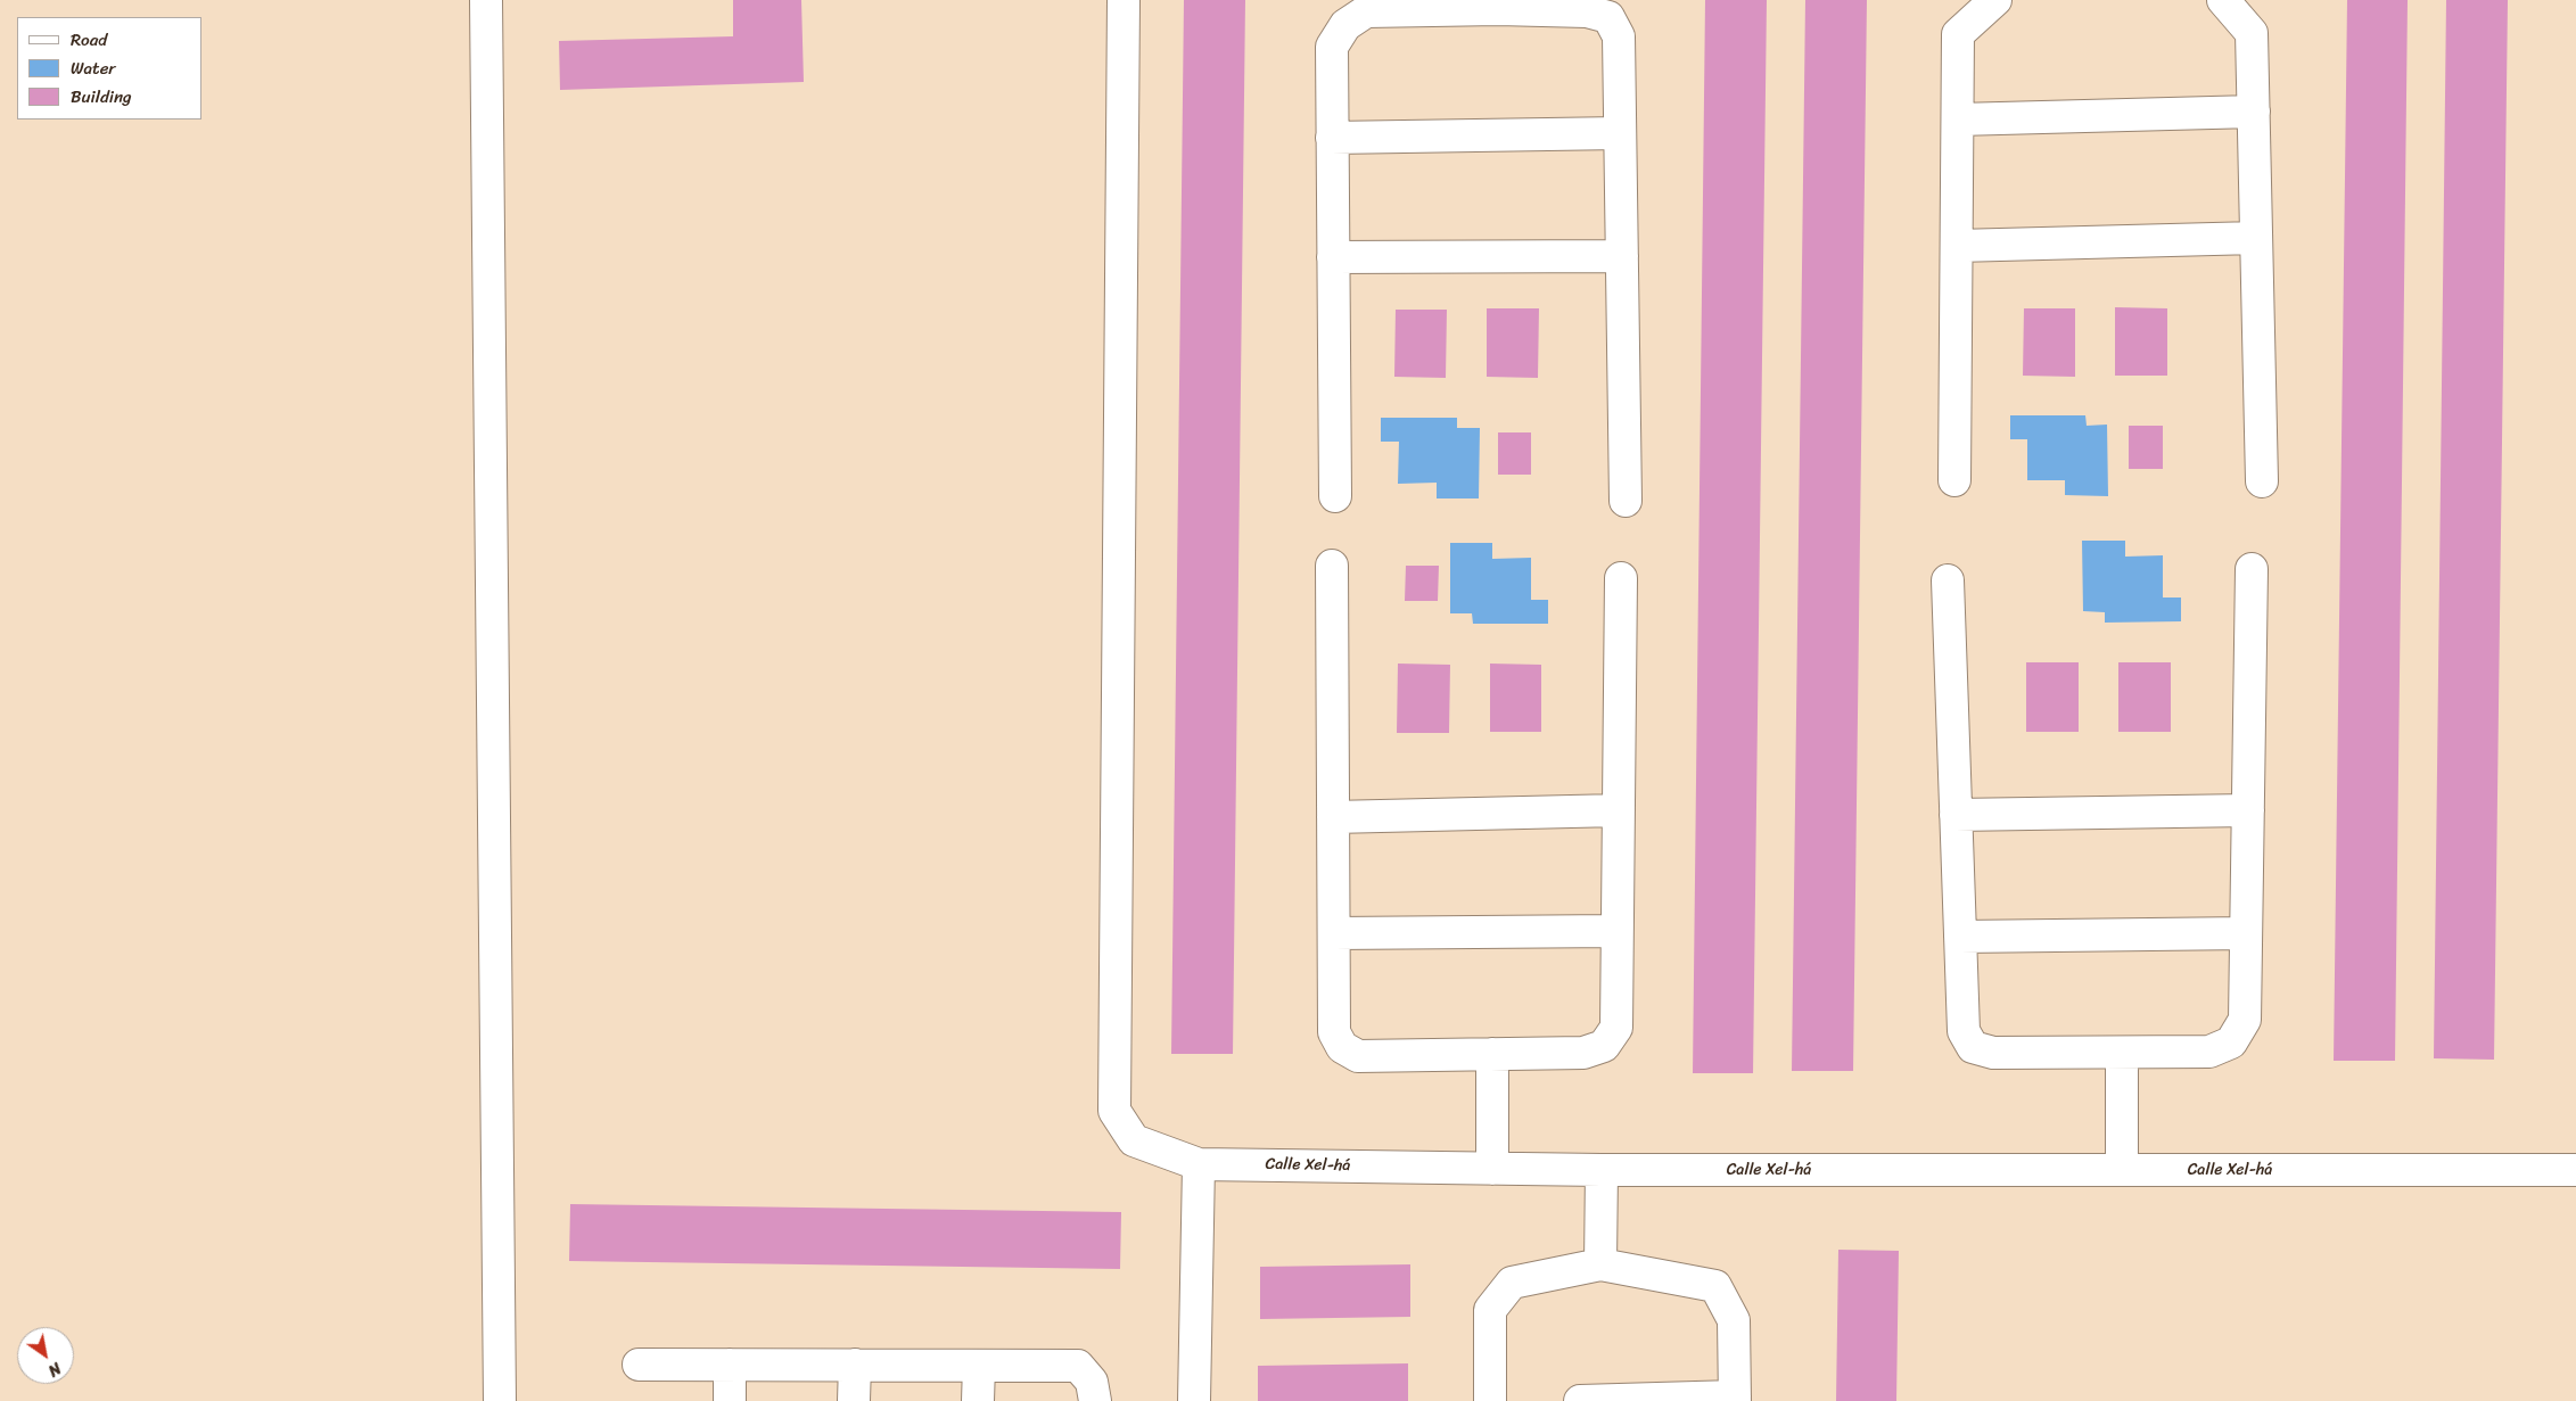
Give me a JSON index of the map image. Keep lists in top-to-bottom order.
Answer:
{
  "streets": {
    "street": ["Calle Xel-há"]
  },
  "legend": ["Road", "Water", "Building"],
  "north": "bottom right"
}
